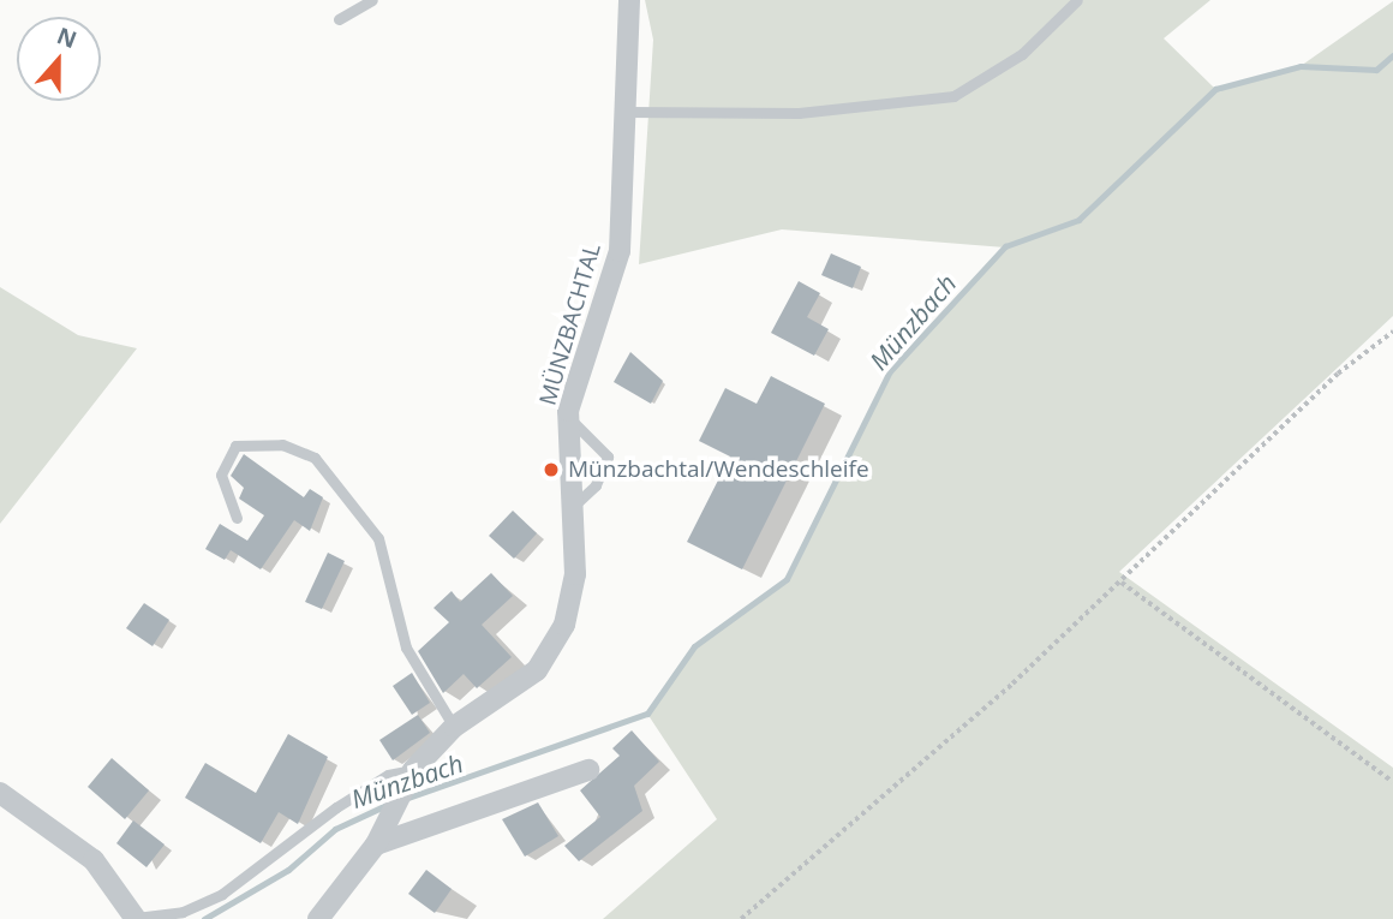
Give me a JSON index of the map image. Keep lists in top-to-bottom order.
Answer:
{
  "streets": {
    "street": ["MÜNZBACHTAL"]
  },
  "water": ["Münzbach"],
  "places": ["Münzbachtal/Wendeschleife"],
  "north": "top"
}
